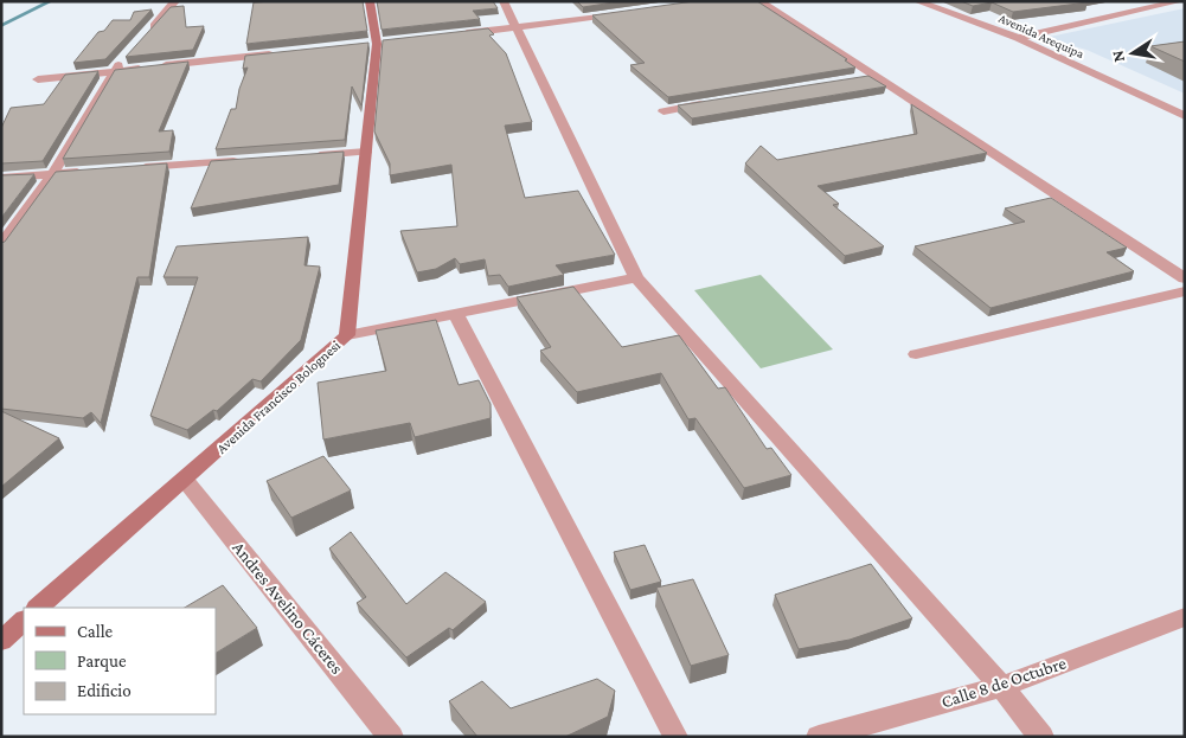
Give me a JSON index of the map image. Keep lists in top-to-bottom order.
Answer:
{
  "streets": {
    "street": [
      "Avenida Arequipa",
      "Avenida Francisco Bolognesi",
      "Andres Avelino Cáceres",
      "Calle 8 de Octubre"
    ]
  },
  "crossings": [
    ["Avenida Francisco Bolognesi", "Andres Avelino Cáceres"]
  ],
  "legend": ["Calle", "Parque", "Edificio"],
  "north": "left"
}
